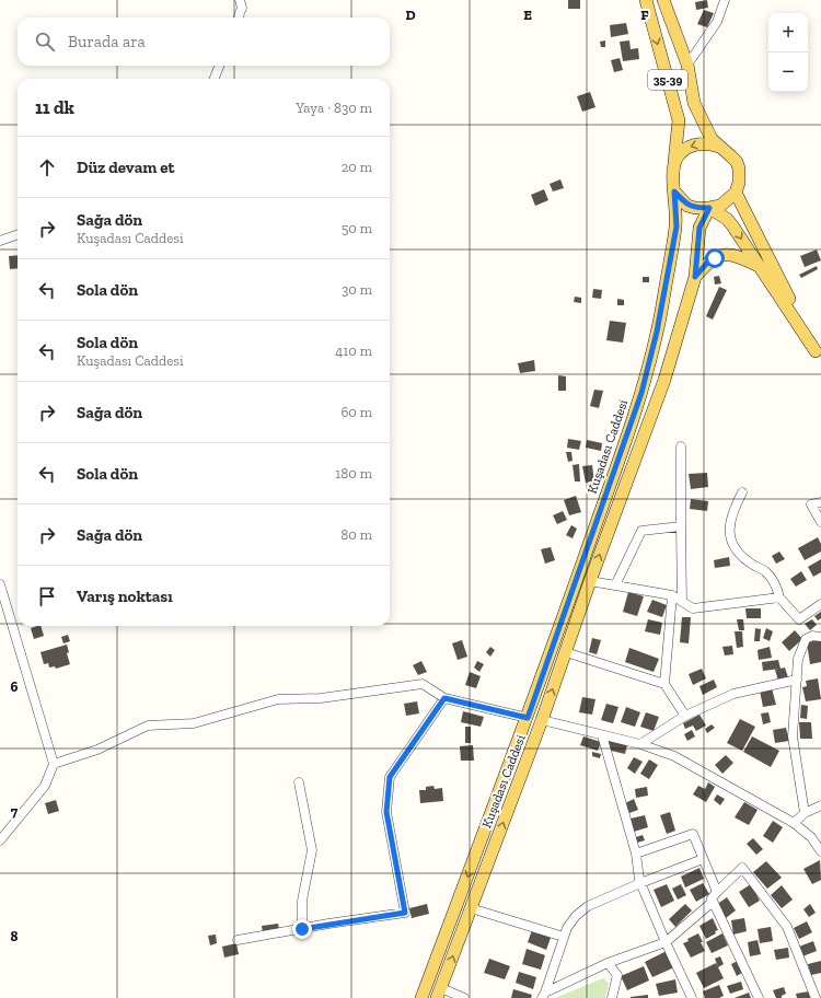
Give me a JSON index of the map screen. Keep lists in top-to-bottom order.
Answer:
{
  "streets": {
    "main road": ["35-39", "Kuşadası Caddesi"]
  },
  "crossings": [
    ["35-39", "Kuşadası Caddesi"]
  ],
  "page": {
    "map_buttons": ["+", "−"],
    "search": "Burada ara",
    "heading": ["11 dk", "Yaya · 830 m"],
    "list": [
      ["Düz devam et", "20 m"],
      ["Sağa dön", "Kuşadası Caddesi", "50 m"],
      ["Sola dön", "30 m"],
      ["Sola dön", "Kuşadası Caddesi", "410 m"],
      ["Sağa dön", "60 m"],
      ["Sola dön", "180 m"],
      ["Sağa dön", "80 m"],
      "Varış noktası"
    ]
  },
  "grid": {
    "columns": ["D", "E", "F"],
    "rows": ["6", "7", "8"]
  }
}
